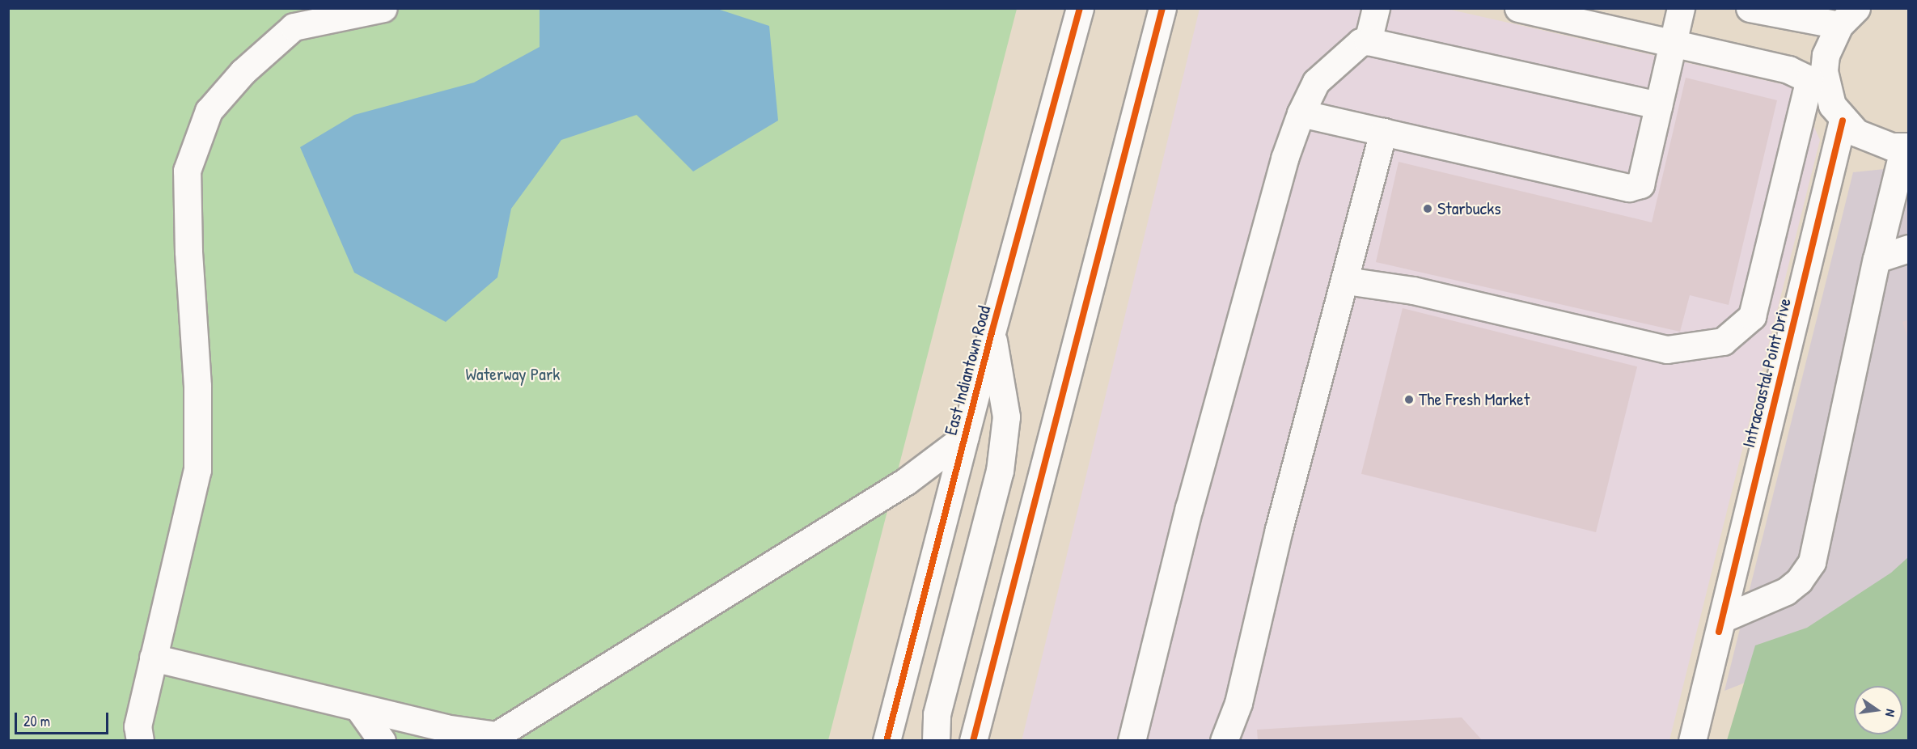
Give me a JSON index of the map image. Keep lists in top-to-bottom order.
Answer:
{
  "streets": {
    "main road": ["East Indiantown Road", "Intracoastal Point Drive"]
  },
  "parks": ["Waterway Park"],
  "places": ["Starbucks", "The Fresh Market"],
  "scale_bar": "20 m",
  "north": "right"
}
